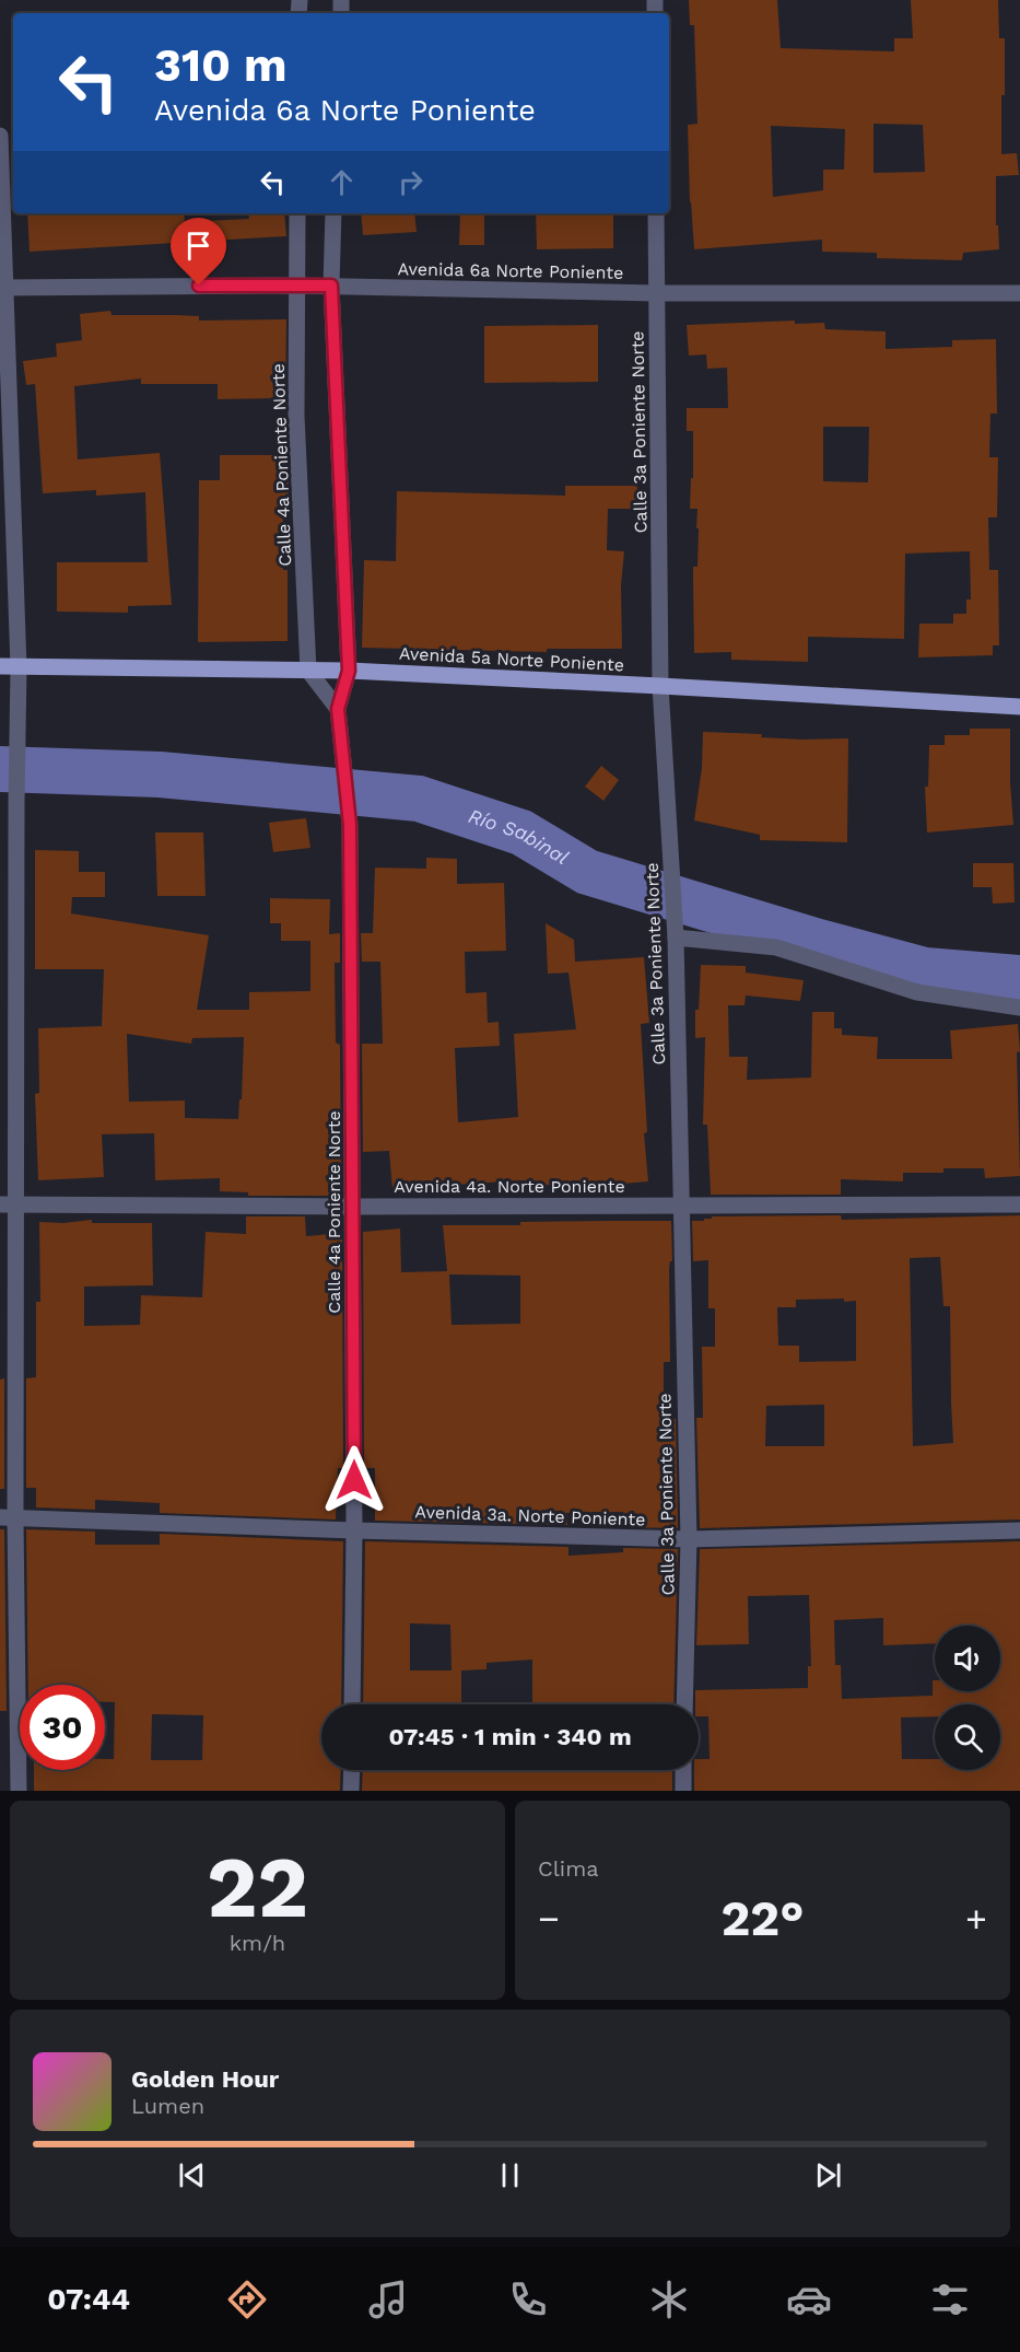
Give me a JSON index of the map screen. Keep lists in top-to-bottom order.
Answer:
{
  "streets": {
    "main road": ["Avenida 5a Norte Poniente"],
    "street": [
      "Avenida 6a Norte Poniente",
      "Calle 3a Poniente Norte",
      "Calle 4a Poniente Norte",
      "Avenida 4a. Norte Poniente",
      "Avenida 3a. Norte Poniente"
    ]
  },
  "crossings": [
    ["Avenida 6a Norte Poniente", "Calle 3a Poniente Norte"],
    ["Avenida 6a Norte Poniente", "Calle 4a Poniente Norte"],
    ["Calle 3a Poniente Norte", "Avenida 5a Norte Poniente"],
    ["Calle 3a Poniente Norte", "Avenida 4a. Norte Poniente"],
    ["Calle 3a Poniente Norte", "Avenida 3a. Norte Poniente"],
    ["Calle 4a Poniente Norte", "Avenida 5a Norte Poniente"],
    ["Calle 4a Poniente Norte", "Avenida 4a. Norte Poniente"],
    ["Calle 4a Poniente Norte", "Avenida 3a. Norte Poniente"]
  ],
  "water": ["Río Sabinal"],
  "page": {
    "turn": ["310 m", "Avenida 6a Norte Poniente"],
    "limit": "30",
    "trip": "07:45 · 1 min · 340 m",
    "tile": [
      ["22", "km/h"],
      "Clima"
    ],
    "heat": ["−", "22°", "+"],
    "song": ["Golden Hour", "Lumen"],
    "tabs": "07:44"
  }
}
